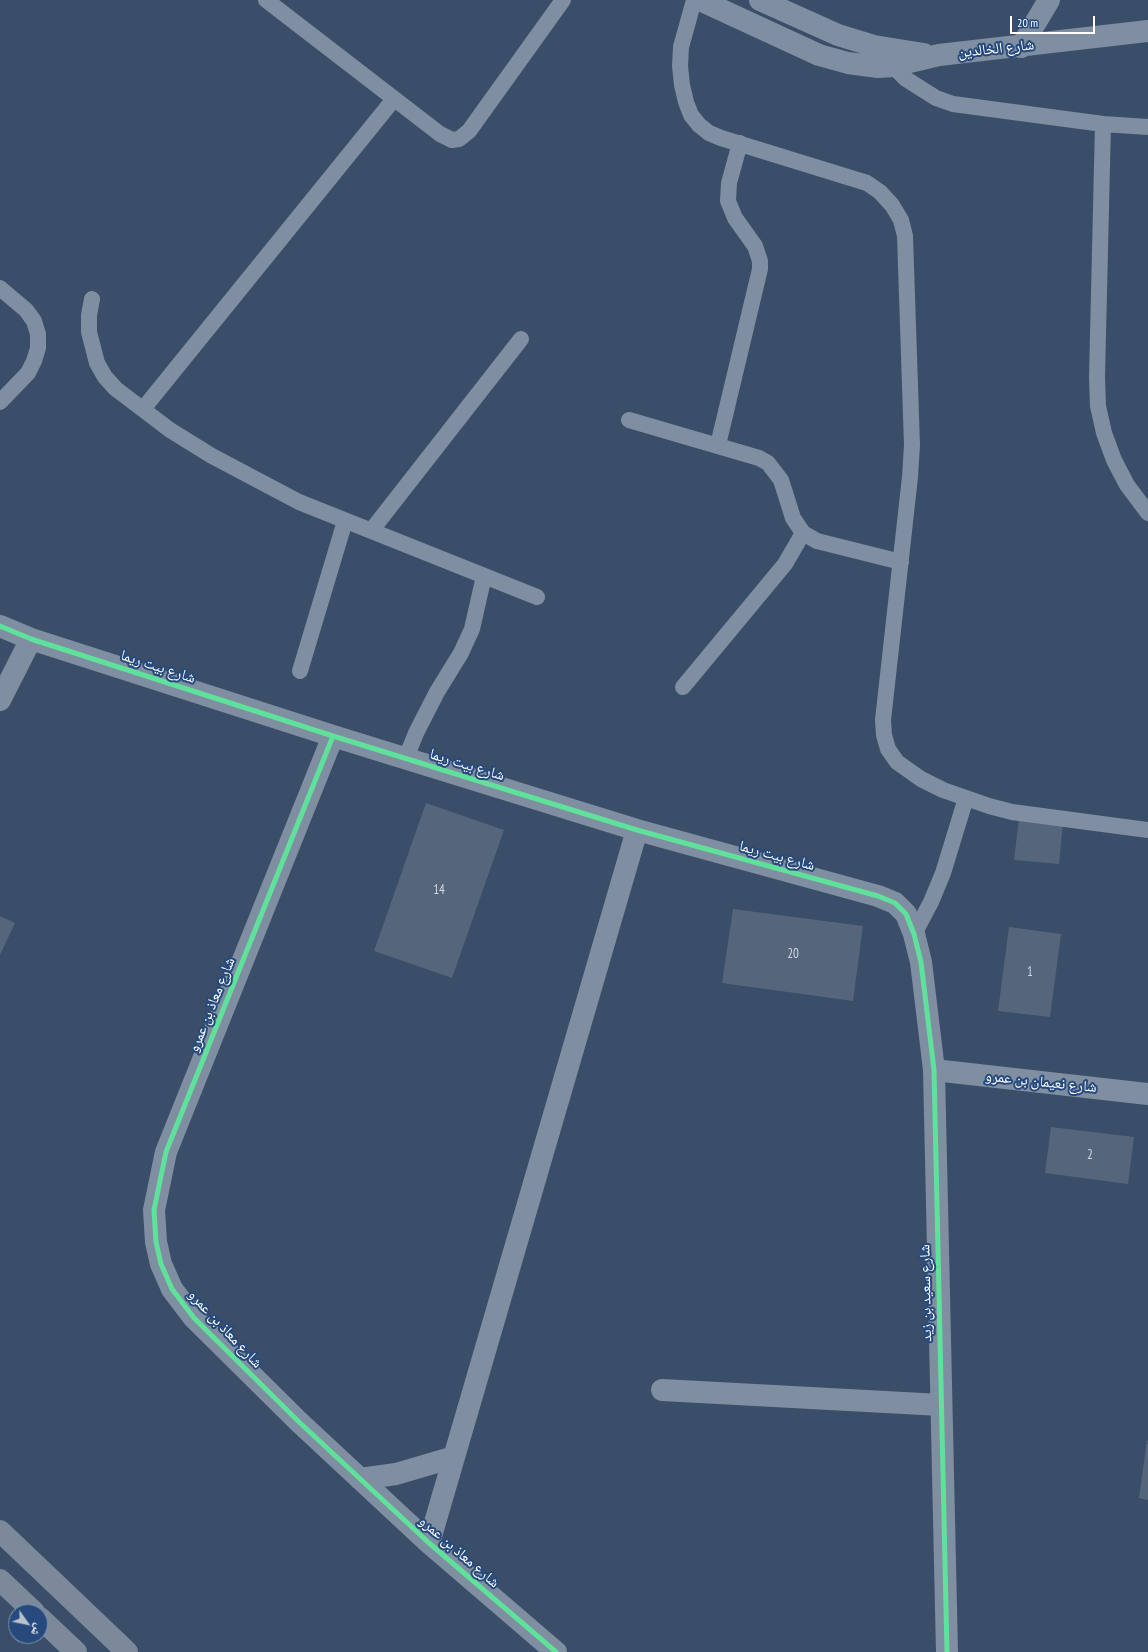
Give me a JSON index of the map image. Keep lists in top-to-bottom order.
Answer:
{
  "streets": {
    "street": [
      "شارع الخالدين",
      "شارع بيت ريما",
      "شارع معاذ بن عمرو",
      "شارع نعيمان بن عمرو",
      "شارع سعيد بن زيد"
    ]
  },
  "crossings": [
    ["شارع بيت ريما", "شارع معاذ بن عمرو"],
    ["شارع بيت ريما", "شارع سعيد بن زيد"],
    ["شارع نعيمان بن عمرو", "شارع سعيد بن زيد"]
  ],
  "house_numbers": [
    "14",
    "20",
    "1",
    "2"
  ],
  "scale_bar": "20 m",
  "north": "bottom right"
}
